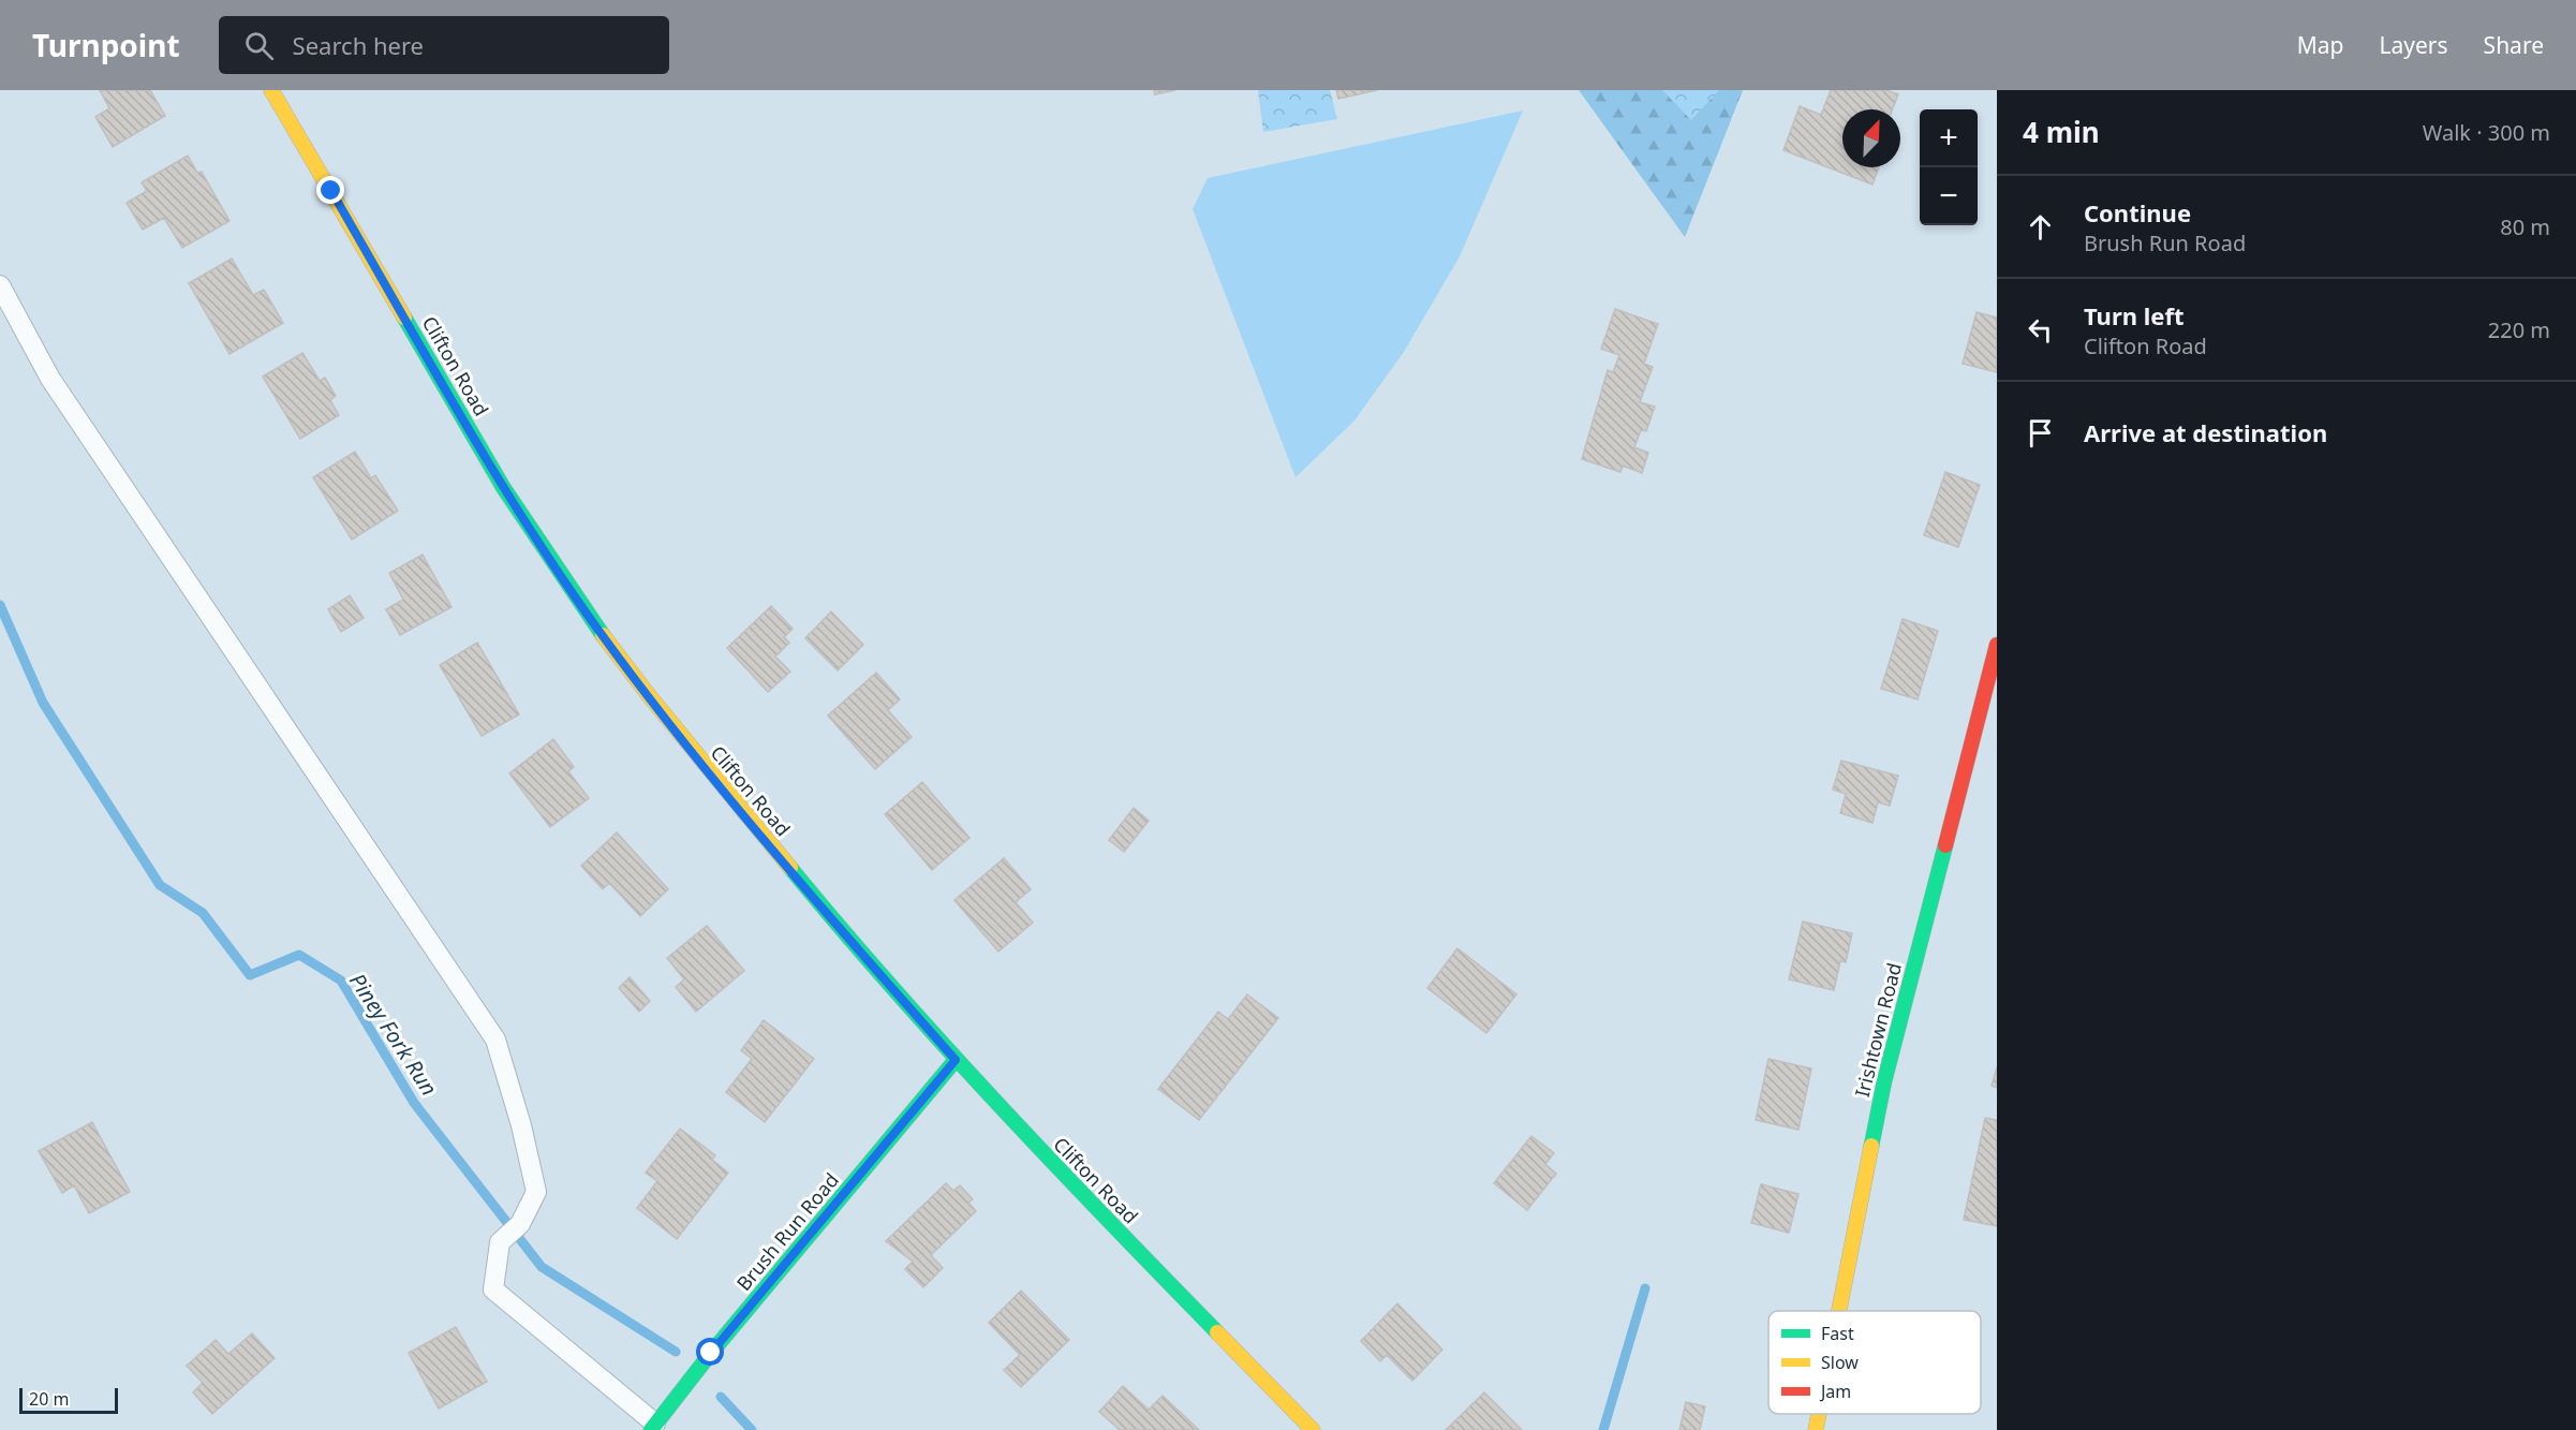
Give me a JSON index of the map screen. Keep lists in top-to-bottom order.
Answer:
{
  "streets": {
    "main road": ["Clifton Road", "Irishtown Road", "Brush Run Road"]
  },
  "crossings": [
    ["Clifton Road", "Brush Run Road"]
  ],
  "water": ["Piney Fork Run"],
  "legend": ["Fast", "Slow", "Jam"],
  "scale_bar": "20 m",
  "north": "top right",
  "page": {
    "header": "Turnpoint",
    "search": "Search here",
    "nav": ["Map", "Layers", "Share"],
    "heading": ["4 min", "Walk · 300 m"],
    "map_buttons": ["+", "−"],
    "list": [
      ["Continue", "Brush Run Road", "80 m"],
      ["Turn left", "Clifton Road", "220 m"],
      "Arrive at destination"
    ],
    "scale": "20 m"
  }
}
